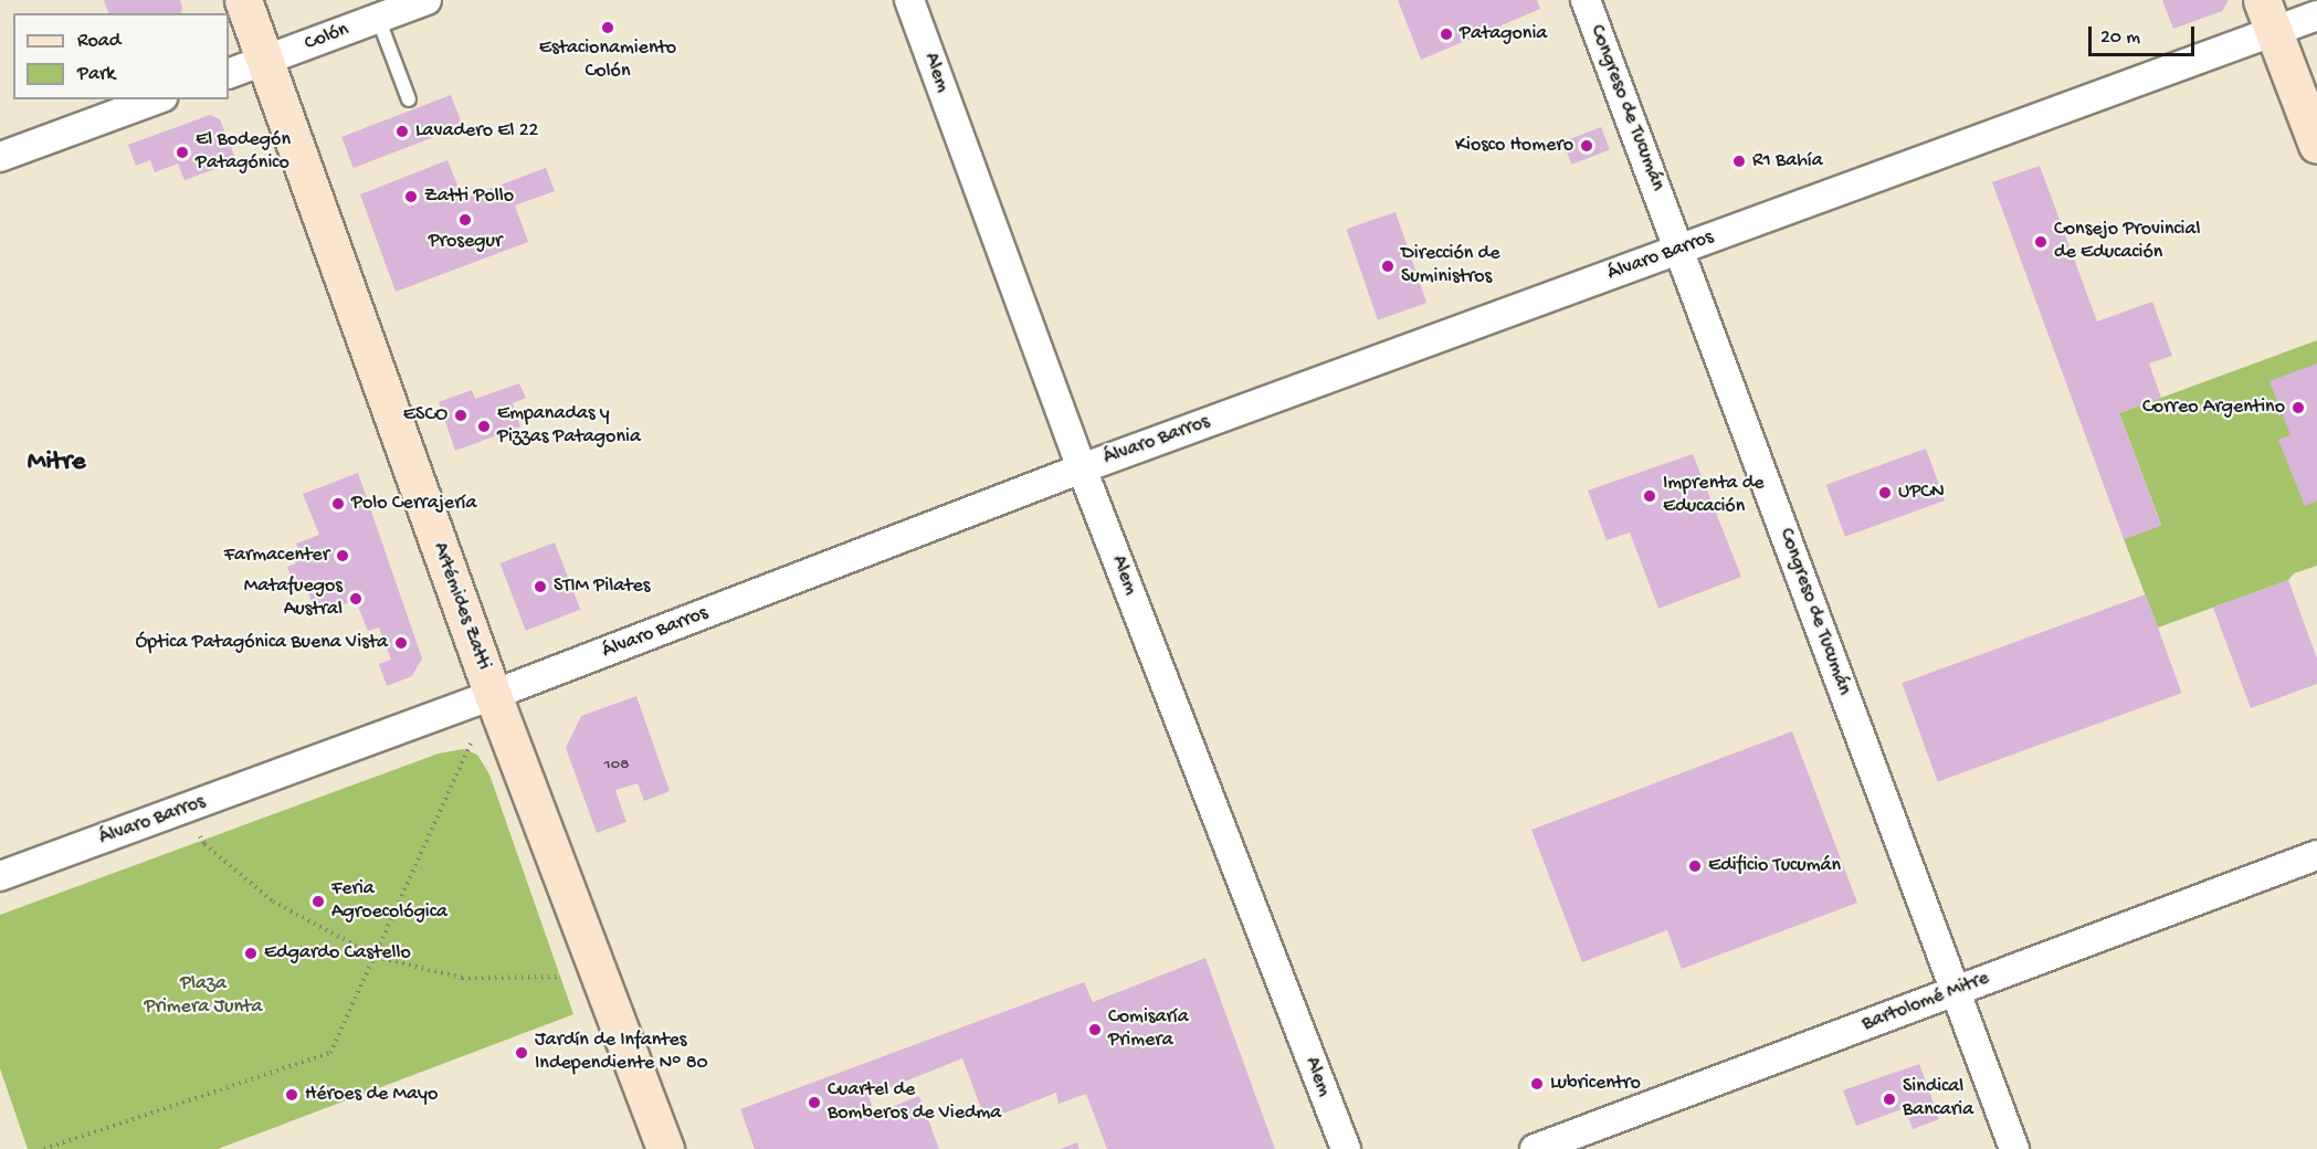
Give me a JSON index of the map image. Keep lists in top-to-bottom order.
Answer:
{
  "streets": {
    "main road": ["Artémides Zatti"],
    "street": [
      "Colón",
      "Alem",
      "Congreso de Tucumán",
      "Álvaro Barros",
      "Bartolomé Mitre"
    ]
  },
  "crossings": [
    ["Colón", "Artémides Zatti"],
    ["Alem", "Álvaro Barros"],
    ["Congreso de Tucumán", "Álvaro Barros"],
    ["Congreso de Tucumán", "Bartolomé Mitre"],
    ["Álvaro Barros", "Artémides Zatti"]
  ],
  "districts": ["Mitre"],
  "parks": ["Plaza Primera Junta"],
  "places": [
    "Estacionamiento Colón",
    "Patagonia",
    "Lavadero El 22",
    "Kiosco Homero",
    "El Bodegón Patagónico",
    "R1 Bahía",
    "Zatti Pollo",
    "Prosegur",
    "Consejo Provincial de Educación",
    "Dirección de Suministros",
    "Correo Argentino",
    "ESCO",
    "Empanadas y Pizzas Patagonia",
    "UPCN",
    "Imprenta de Educación",
    "Polo Cerrajería",
    "Farmacenter",
    "STIM Pilates",
    "Matafuegos Austral",
    "Óptica Patagónica Buena Vista",
    "Edificio Tucumán",
    "Feria Agroecológica",
    "Edgardo Castello",
    "Comisaría Primera",
    "Jardín de Infantes Independiente N° 80",
    "Lubricentro",
    "Héroes de Mayo",
    "Sindical Bancaria",
    "Cuartel de Bomberos de Viedma"
  ],
  "house_numbers": ["108"],
  "legend": ["Road", "Park"],
  "scale_bar": "20 m"
}
